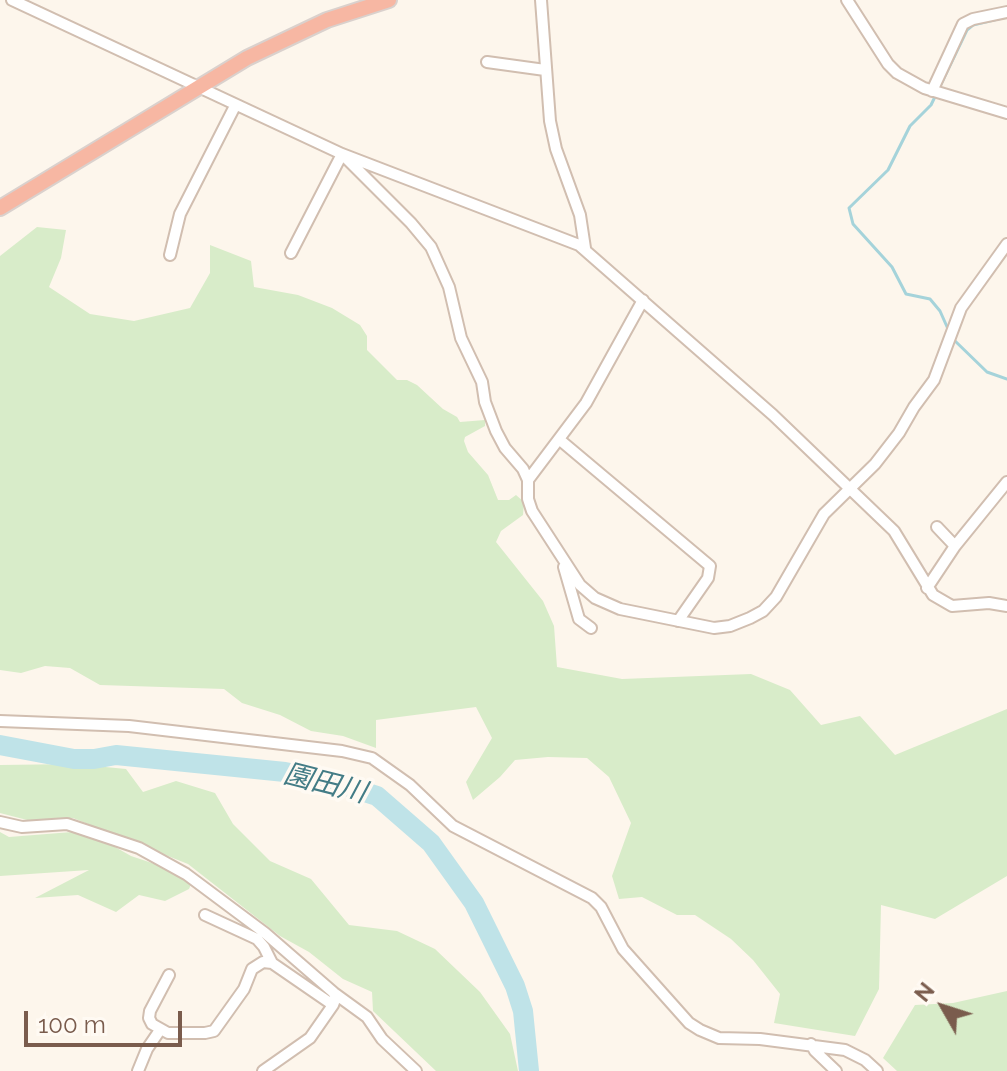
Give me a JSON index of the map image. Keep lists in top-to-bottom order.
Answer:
{
  "water": ["園田川"],
  "scale_bar": "100 m",
  "north": "top left"
}
